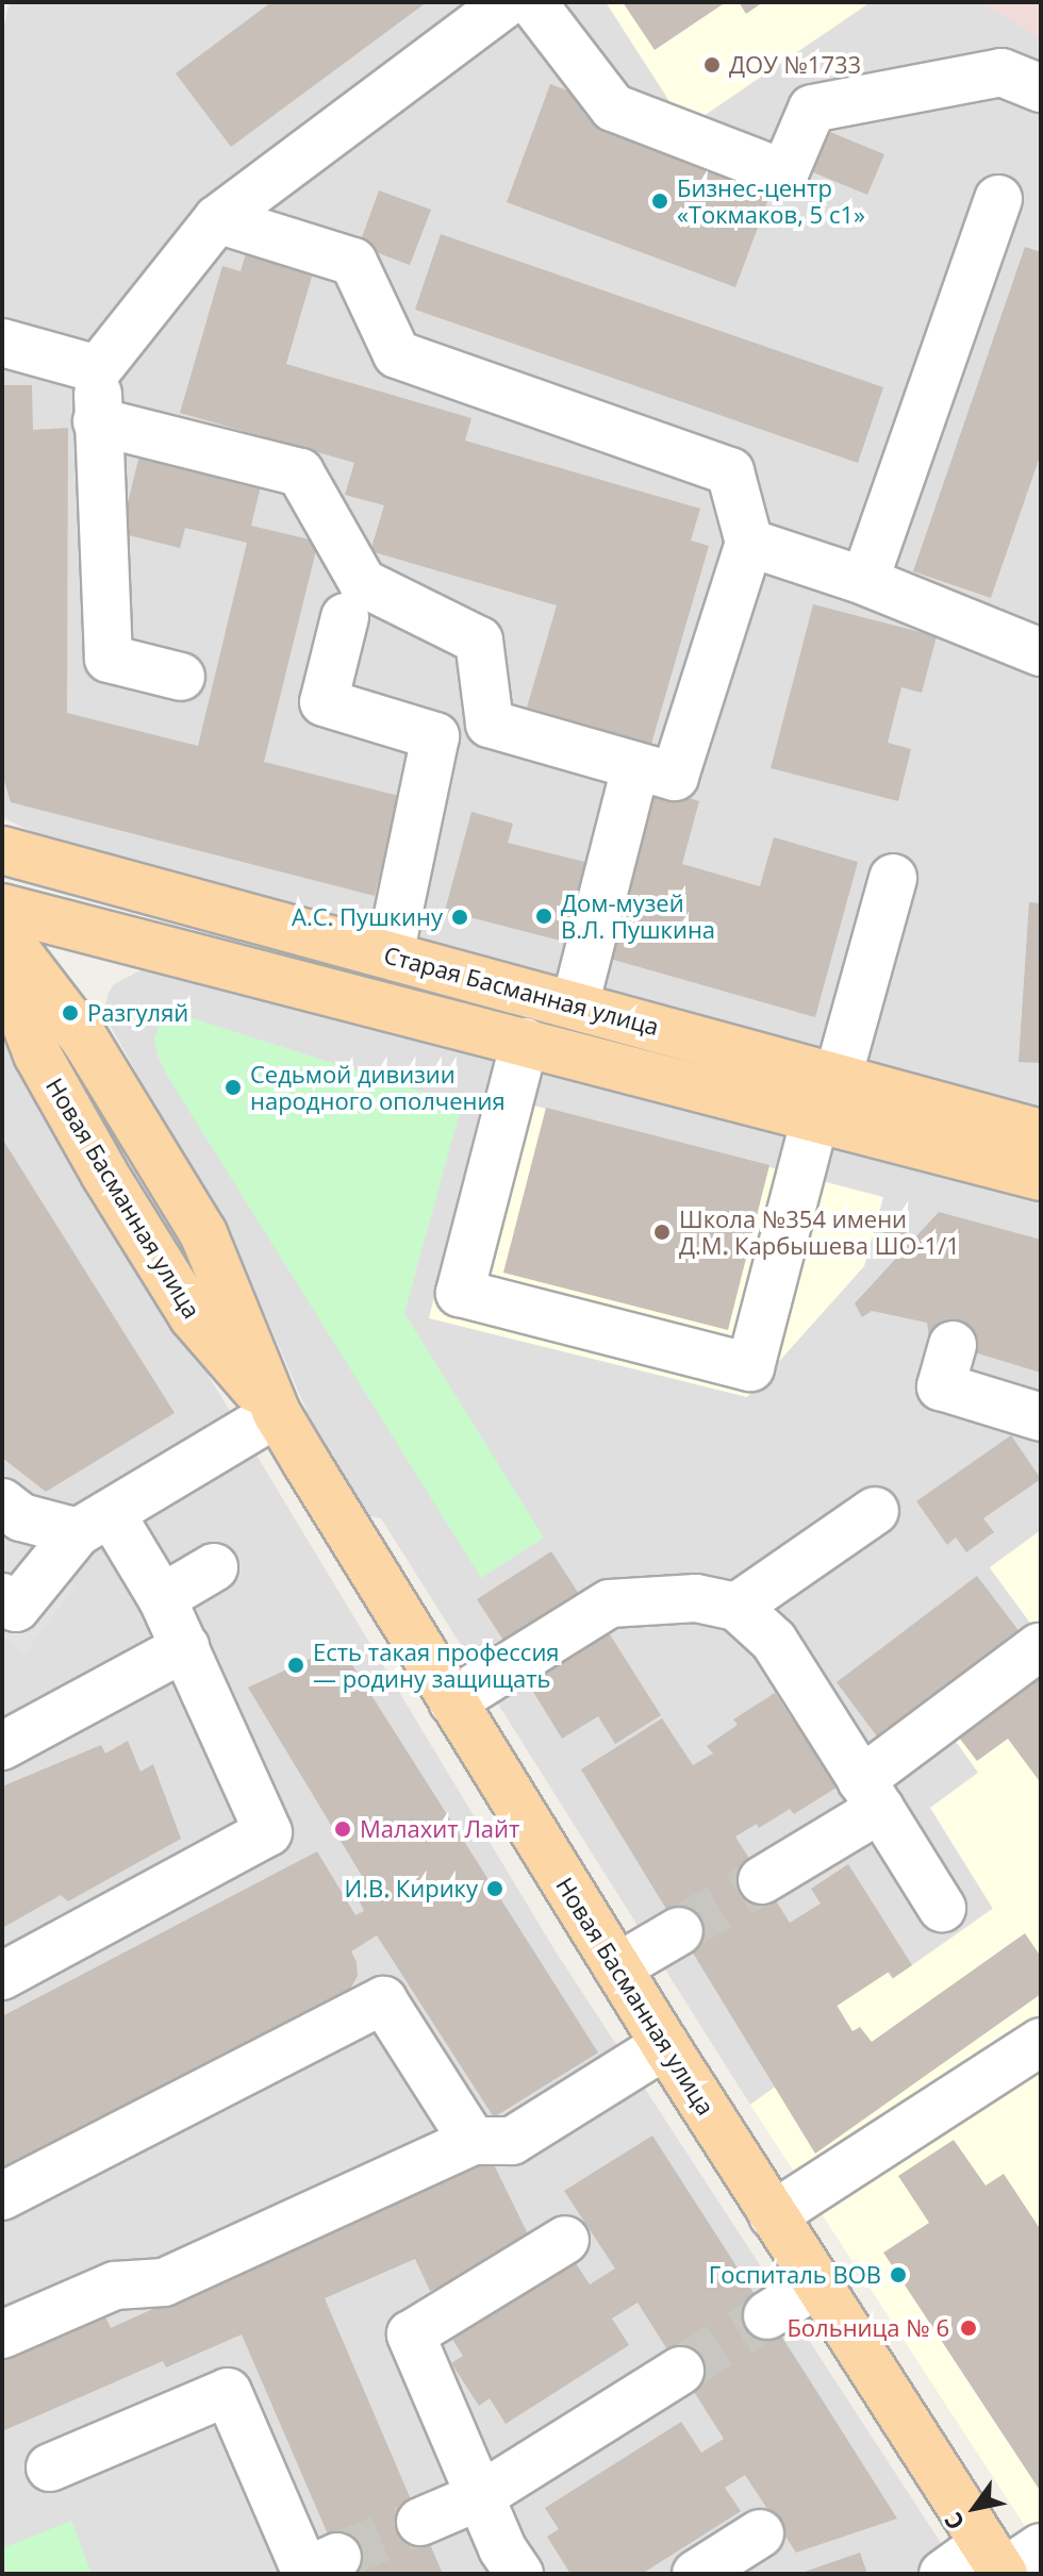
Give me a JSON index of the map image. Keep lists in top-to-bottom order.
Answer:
{
  "streets": {
    "main road": ["Старая Басманная улица", "Новая Басманная улица"]
  },
  "places": [
    "ДОУ №1733",
    "Бизнес-центр «Токмаков, 5 с1»",
    "Дом-музей В.Л. Пушкина",
    "А.С. Пушкину",
    "Разгуляй",
    "Седьмой дивизии народного ополчения",
    "Школа №354 имени Д.М. Карбышева ШО-1/1",
    "Есть такая профессия — родину защищать",
    "Малахит Лайт",
    "И.В. Кирику",
    "Госпиталь ВОВ",
    "Больница № 6"
  ],
  "north": "bottom left"
}
